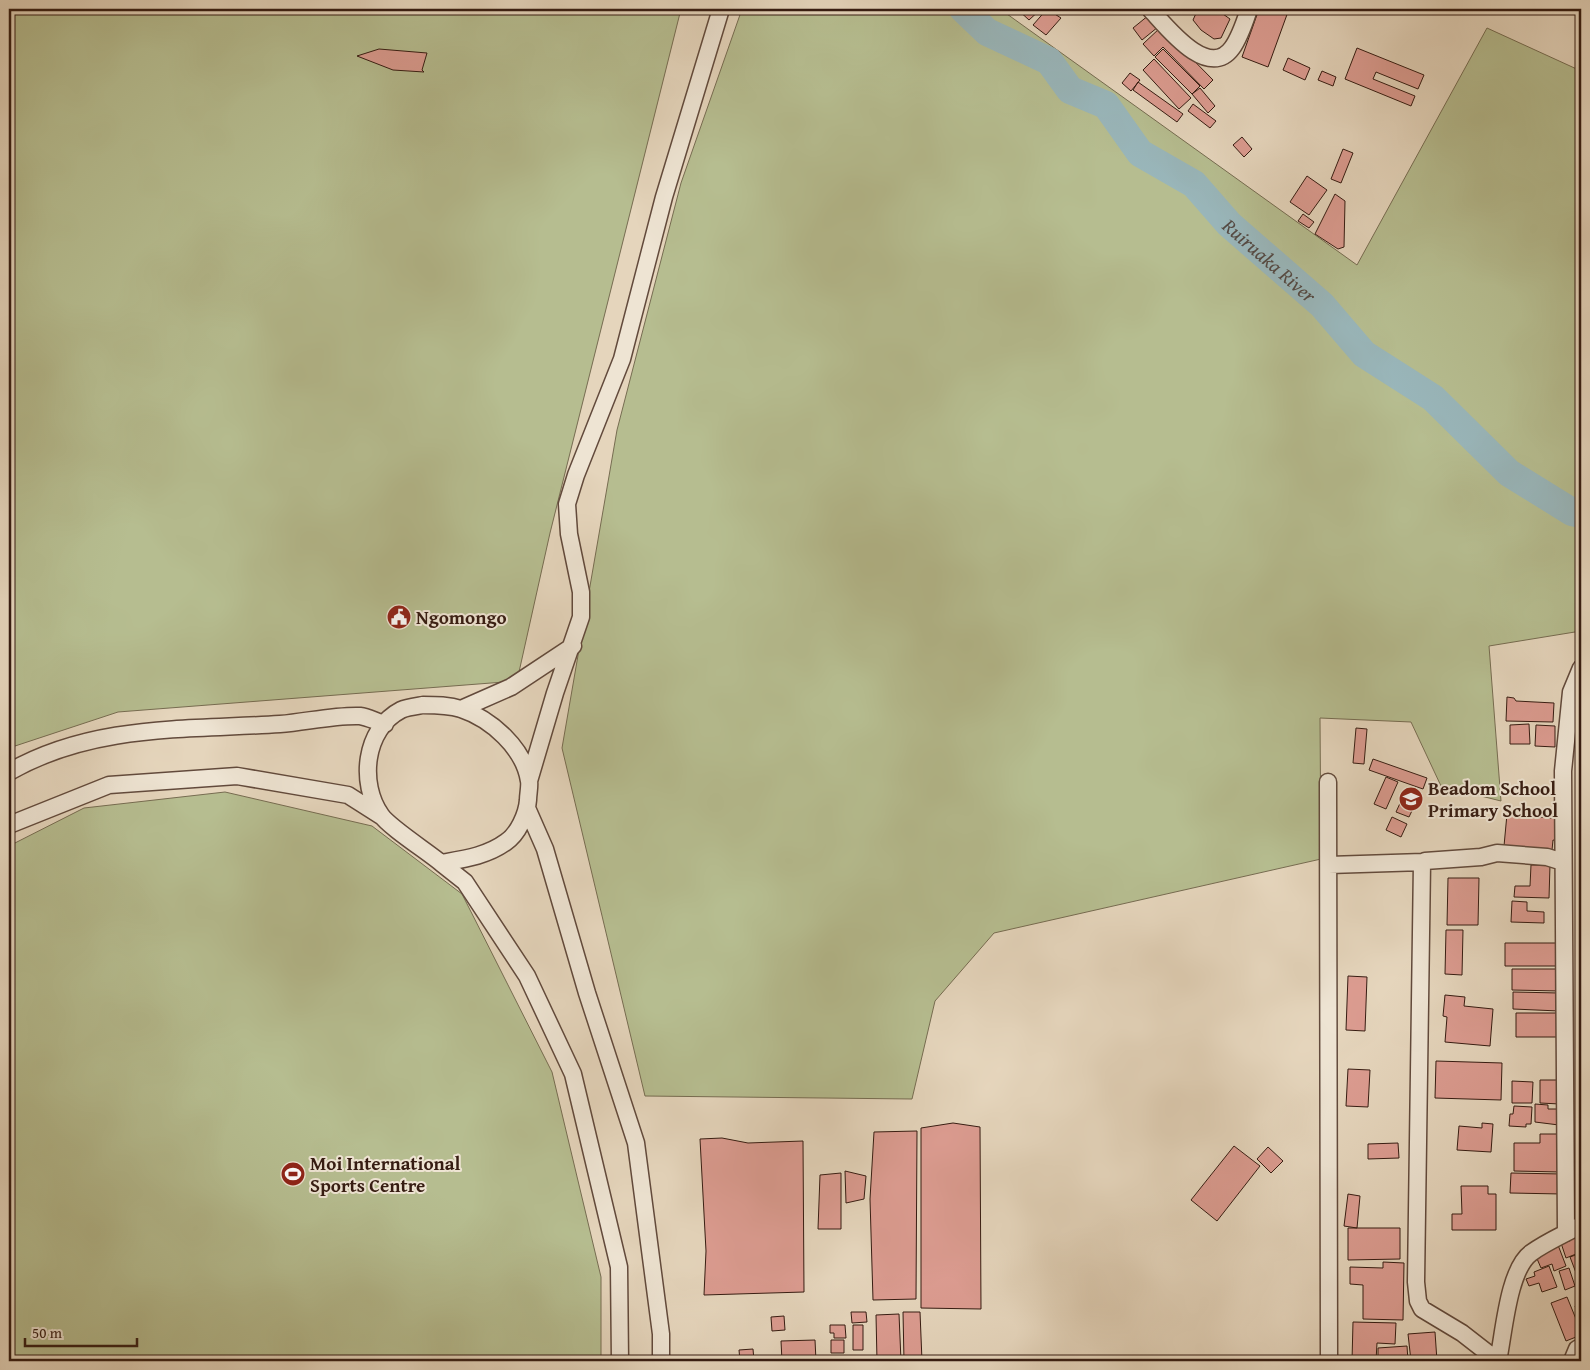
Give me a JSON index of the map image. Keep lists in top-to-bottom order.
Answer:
{
  "water": ["Ruiruaka River"],
  "places": {
    "public building": ["Ngomongo"],
    "school or university": ["Beadom School Primary School"],
    "sports": ["Moi International Sports Centre"]
  },
  "scale_bar": "50 m"
}
